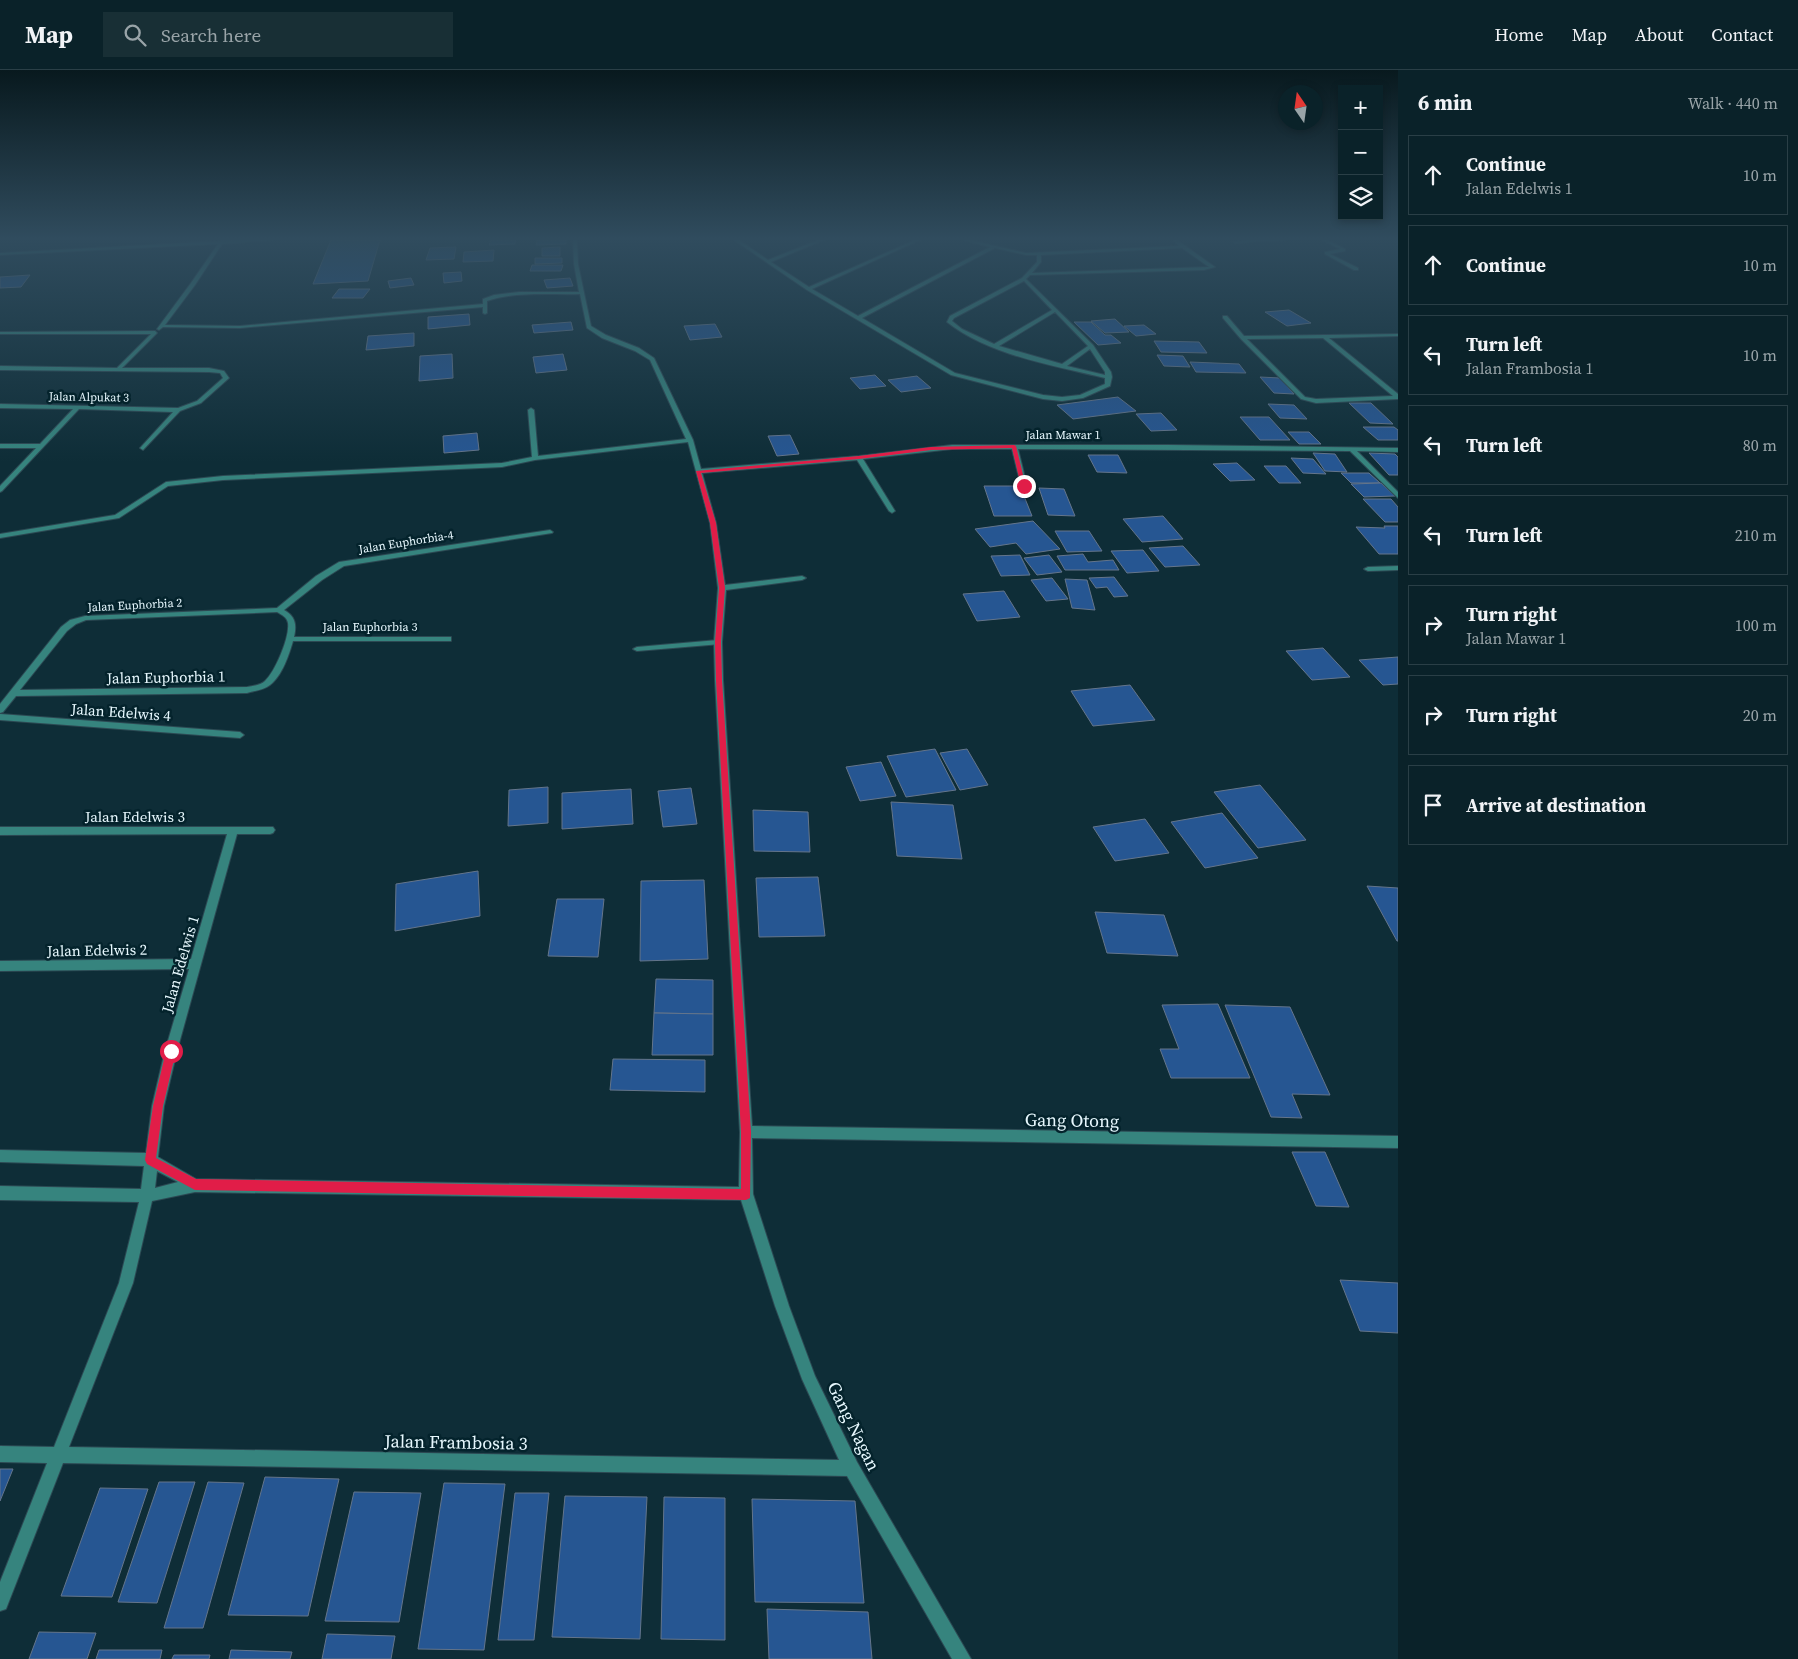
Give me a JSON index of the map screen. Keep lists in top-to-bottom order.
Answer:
{
  "streets": {
    "street": [
      "Jalan Alpukat 3",
      "Jalan Mawar 1",
      "Jalan Euphorbia-4",
      "Jalan Euphorbia 2",
      "Jalan Euphorbia 3",
      "Jalan Euphorbia 1",
      "Jalan Edelwis 4",
      "Jalan Edelwis 3",
      "Jalan Edelwis 2",
      "Jalan Edelwis 1",
      "Gang Otong",
      "Gang Nagan",
      "Jalan Frambosia 3"
    ]
  },
  "crossings": [
    ["Jalan Mawar 1", "Gang Nagan"],
    ["Jalan Euphorbia-4", "Jalan Euphorbia 2"],
    ["Jalan Euphorbia 2", "Jalan Euphorbia 1"],
    ["Jalan Euphorbia 3", "Jalan Euphorbia 1"],
    ["Jalan Edelwis 3", "Jalan Edelwis 1"],
    ["Jalan Edelwis 2", "Jalan Edelwis 1"],
    ["Jalan Edelwis 1", "Jalan Frambosia 3"],
    ["Gang Otong", "Gang Nagan"],
    ["Gang Nagan", "Jalan Frambosia 3"]
  ],
  "north": "top",
  "page": {
    "header": "Map",
    "search": "Search here",
    "nav": [
      "Home",
      "Map",
      "About",
      "Contact"
    ],
    "heading": ["6 min", "Walk · 440 m"],
    "map_buttons": ["+", "−"],
    "list": [
      ["Continue", "Jalan Edelwis 1", "10 m"],
      ["Continue", "10 m"],
      ["Turn left", "Jalan Frambosia 1", "10 m"],
      ["Turn left", "80 m"],
      ["Turn left", "210 m"],
      ["Turn right", "Jalan Mawar 1", "100 m"],
      ["Turn right", "20 m"],
      "Arrive at destination"
    ]
  }
}
